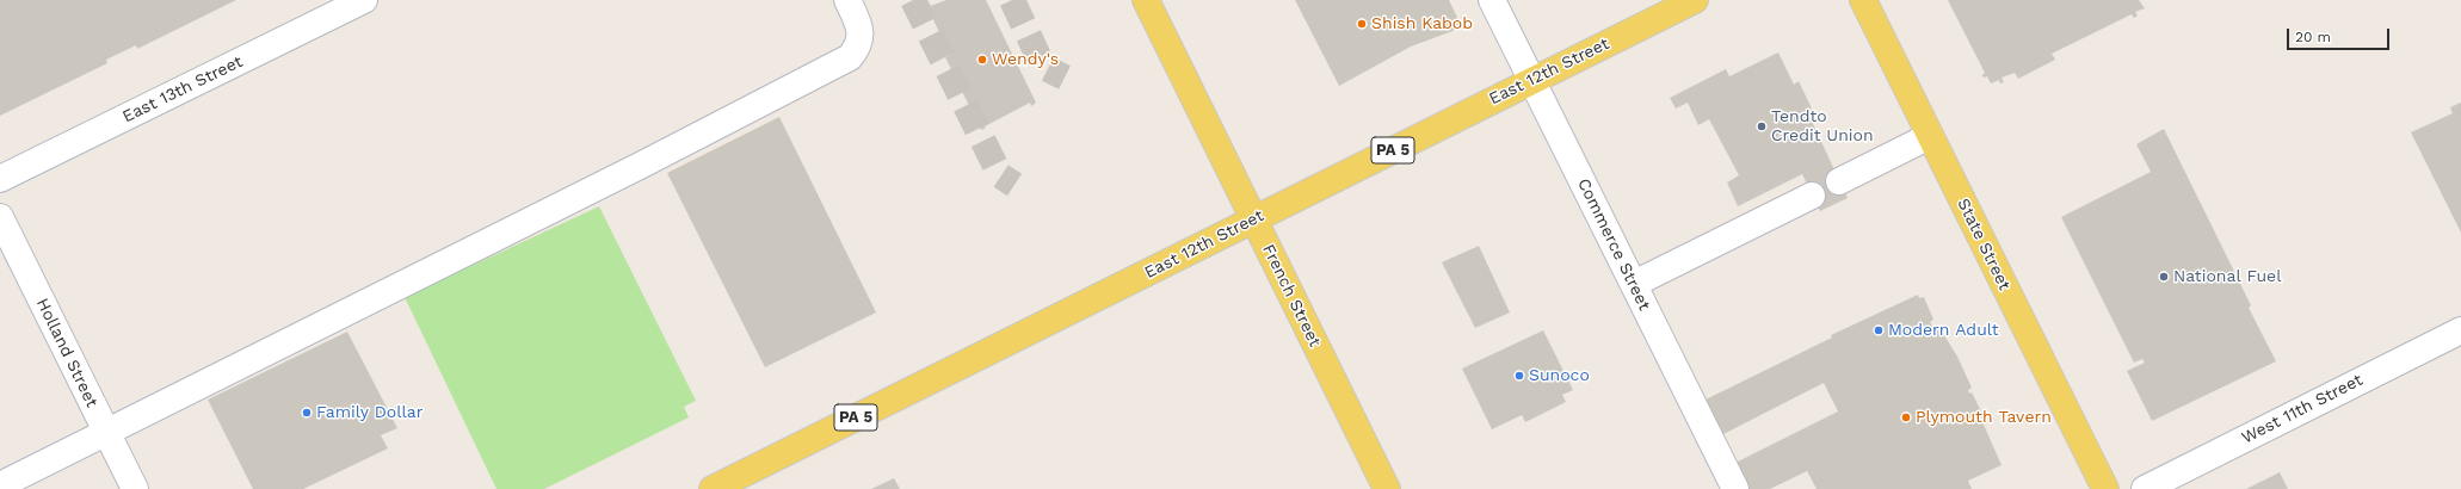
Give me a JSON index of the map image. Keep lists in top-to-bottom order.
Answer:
{
  "streets": {
    "main road": [
      "East 12th Street",
      "PA 5",
      "State Street",
      "French Street"
    ],
    "street": [
      "East 13th Street",
      "Commerce Street",
      "Holland Street",
      "West 11th Street"
    ]
  },
  "crossings": [
    ["East 12th Street", "Commerce Street"],
    ["East 12th Street", "French Street"]
  ],
  "places": [
    "Shish Kabob",
    "Wendy's",
    "Tendto Credit Union",
    "National Fuel",
    "Modern Adult",
    "Sunoco",
    "Family Dollar",
    "Plymouth Tavern"
  ],
  "scale_bar": "20 m"
}
